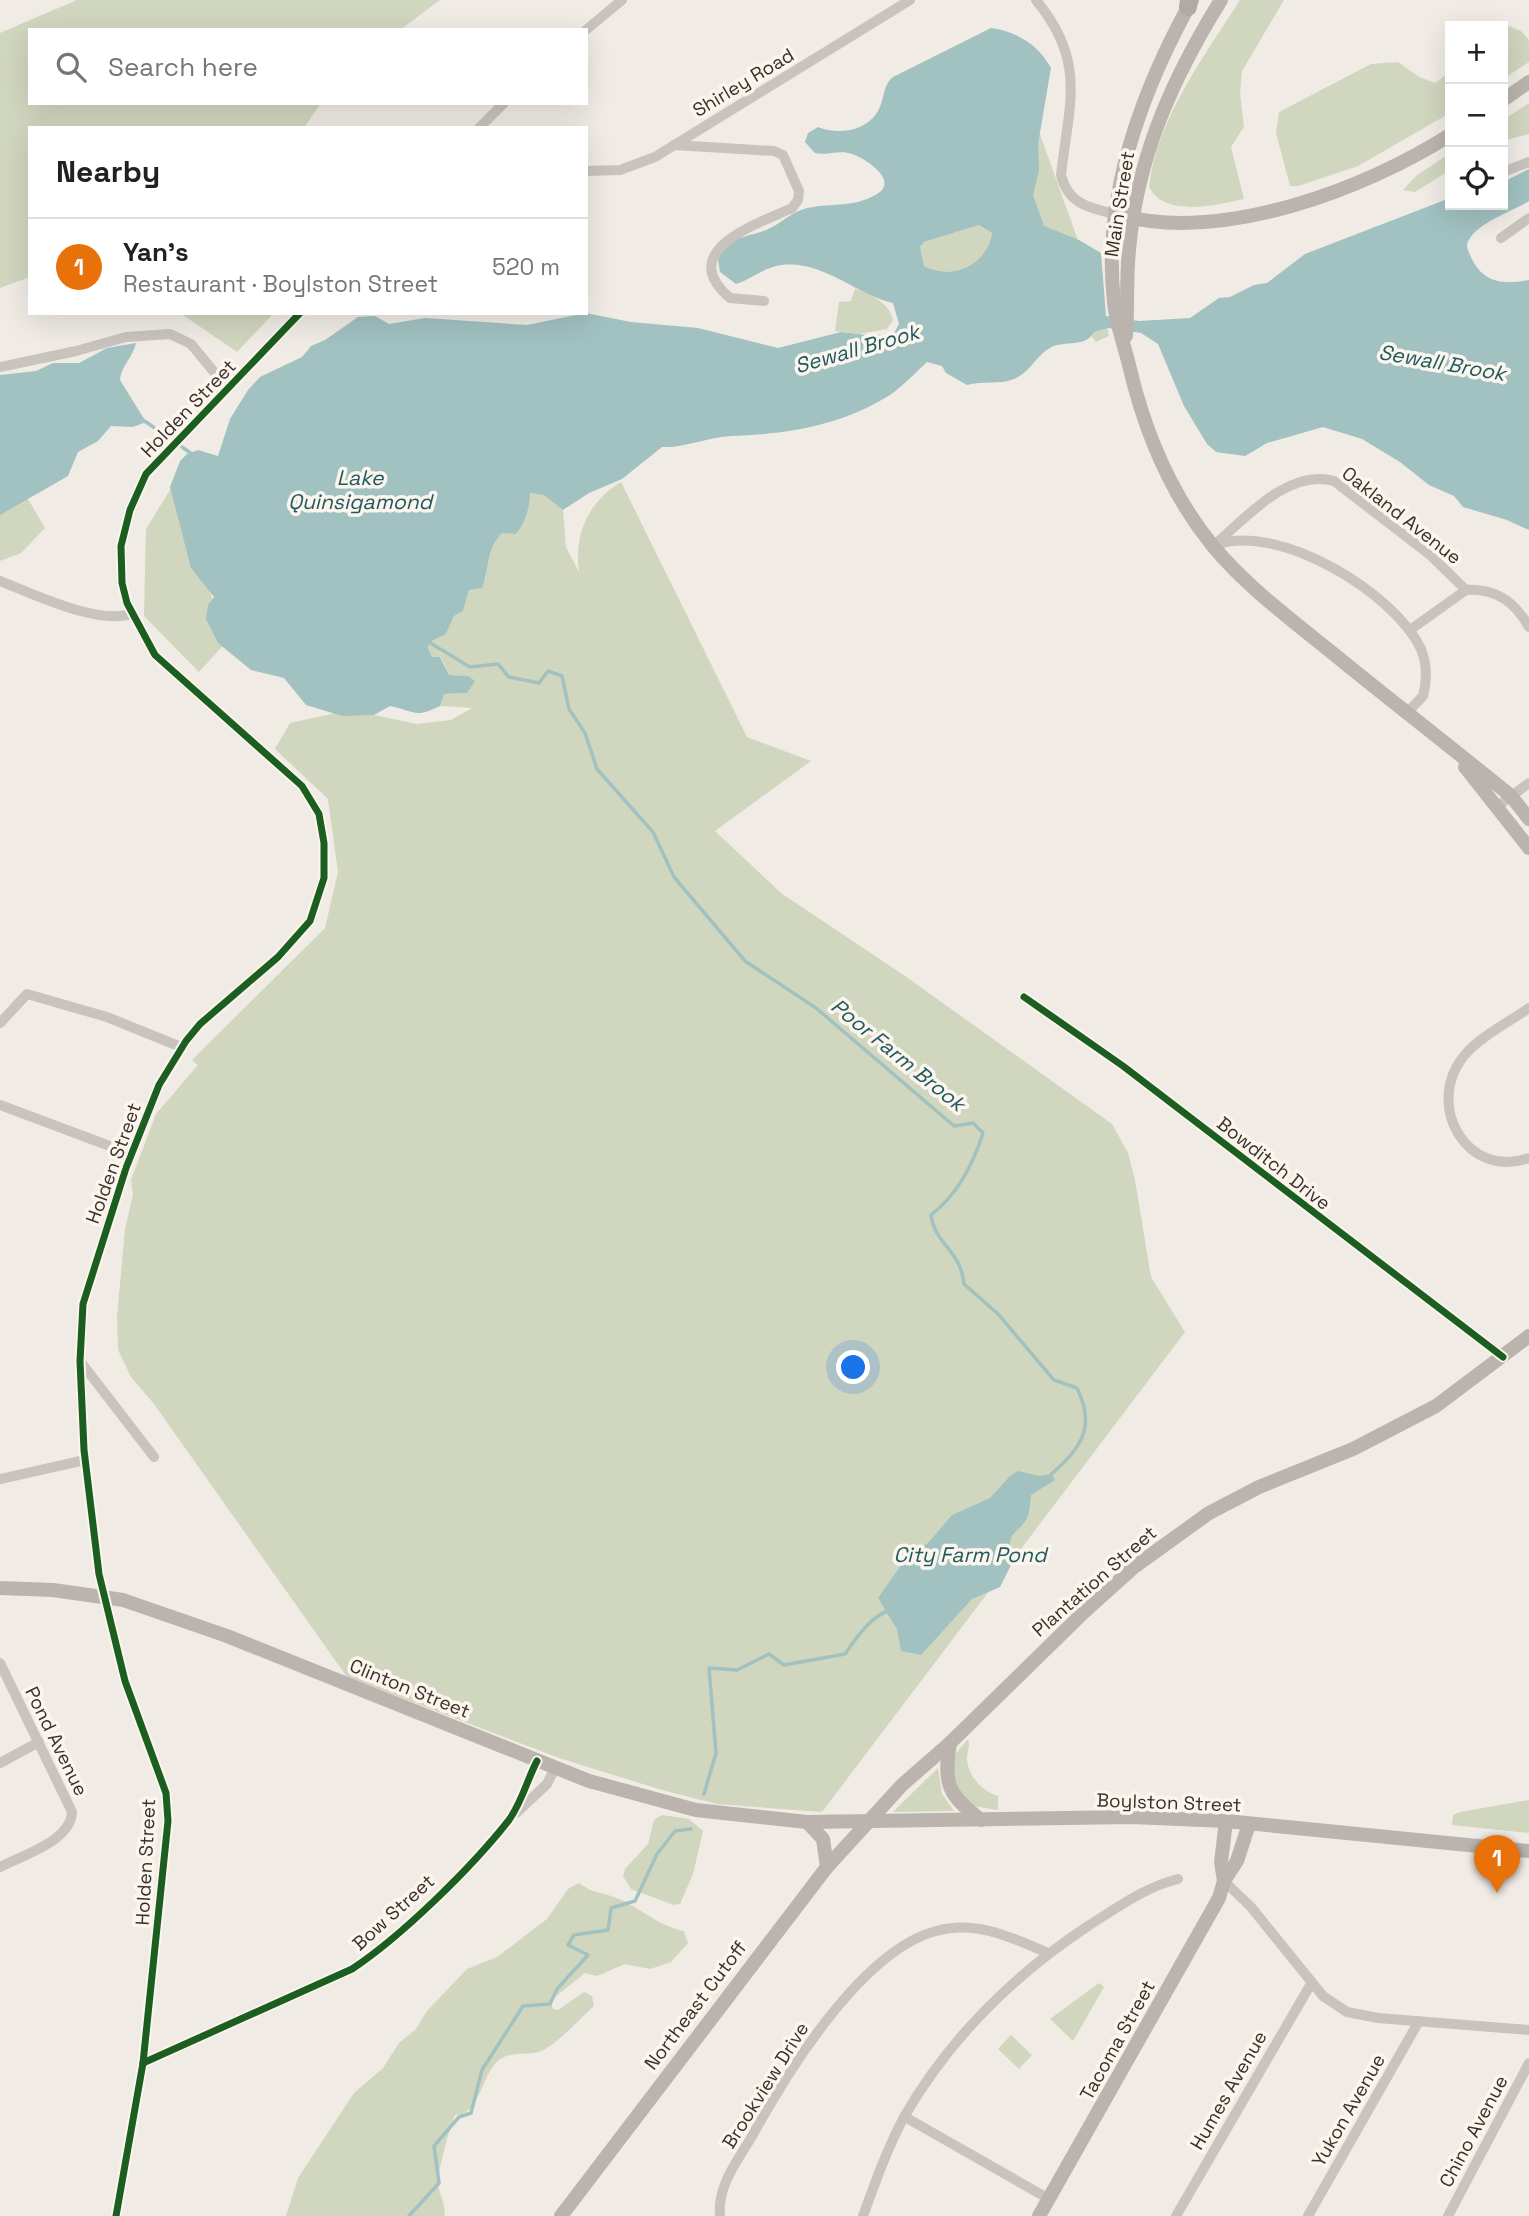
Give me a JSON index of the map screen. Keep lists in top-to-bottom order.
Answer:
{
  "streets": {
    "main road": [
      "Main Street",
      "Plantation Street",
      "Clinton Street",
      "Boylston Street",
      "Northeast Cutoff",
      "Tacoma Street"
    ],
    "street": [
      "Shirley Road",
      "Holden Street",
      "Oakland Avenue",
      "Bowditch Drive",
      "Pond Avenue",
      "Bow Street",
      "Brookview Drive",
      "Humes Avenue",
      "Yukon Avenue",
      "Chino Avenue"
    ]
  },
  "crossings": [
    ["Main Street", "Oakland Avenue"],
    ["Holden Street", "Clinton Street"],
    ["Holden Street", "Bow Street"],
    ["Bowditch Drive", "Plantation Street"],
    ["Plantation Street", "Boylston Street"],
    ["Plantation Street", "Northeast Cutoff"],
    ["Clinton Street", "Boylston Street"],
    ["Clinton Street", "Bow Street"],
    ["Boylston Street", "Northeast Cutoff"],
    ["Boylston Street", "Tacoma Street"]
  ],
  "water": [
    "Sewall Brook",
    "Lake Quinsigamond",
    "Poor Farm Brook",
    "City Farm Pond"
  ],
  "page": {
    "map_buttons": ["+", "−"],
    "search": "Search here",
    "heading": "Nearby",
    "list": [
      {
        "mark": "1",
        "name": "Yan's",
        "note": "Restaurant · Boylston Street",
        "value": "520 m"
      }
    ],
    "pins": "1"
  }
}
